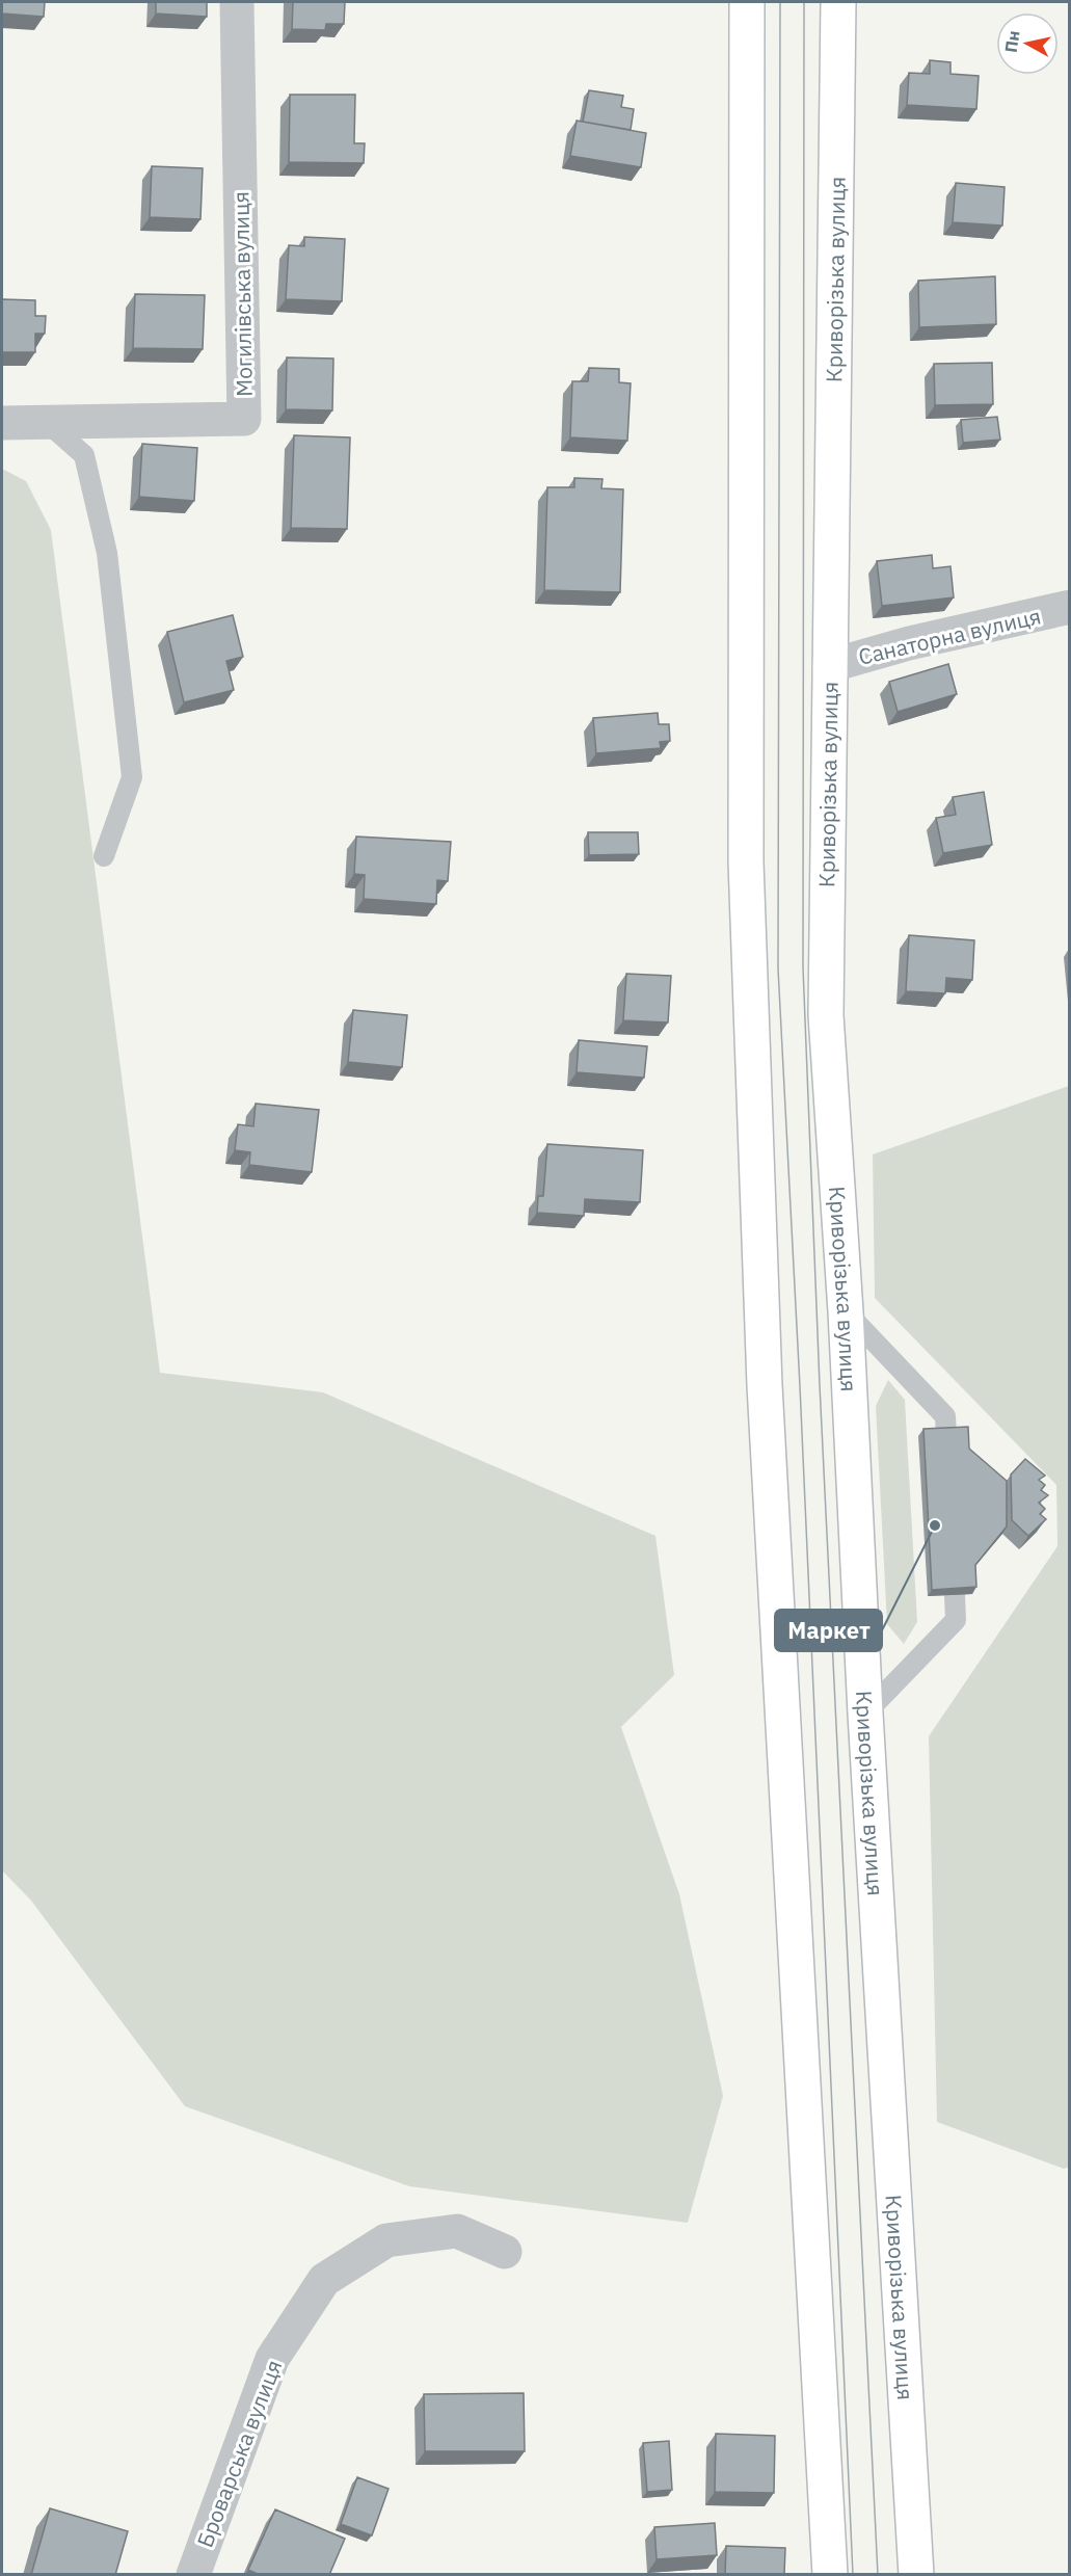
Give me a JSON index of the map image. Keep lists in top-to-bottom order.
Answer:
{
  "streets": {
    "main road": ["Криворізька вулиця"],
    "street": ["Могилівська вулиця", "Санаторна вулиця", "Броварська вулиця"]
  },
  "crossings": [
    ["Криворізька вулиця", "Санаторна вулиця"]
  ],
  "places": ["Маркет"],
  "north": "left"
}
